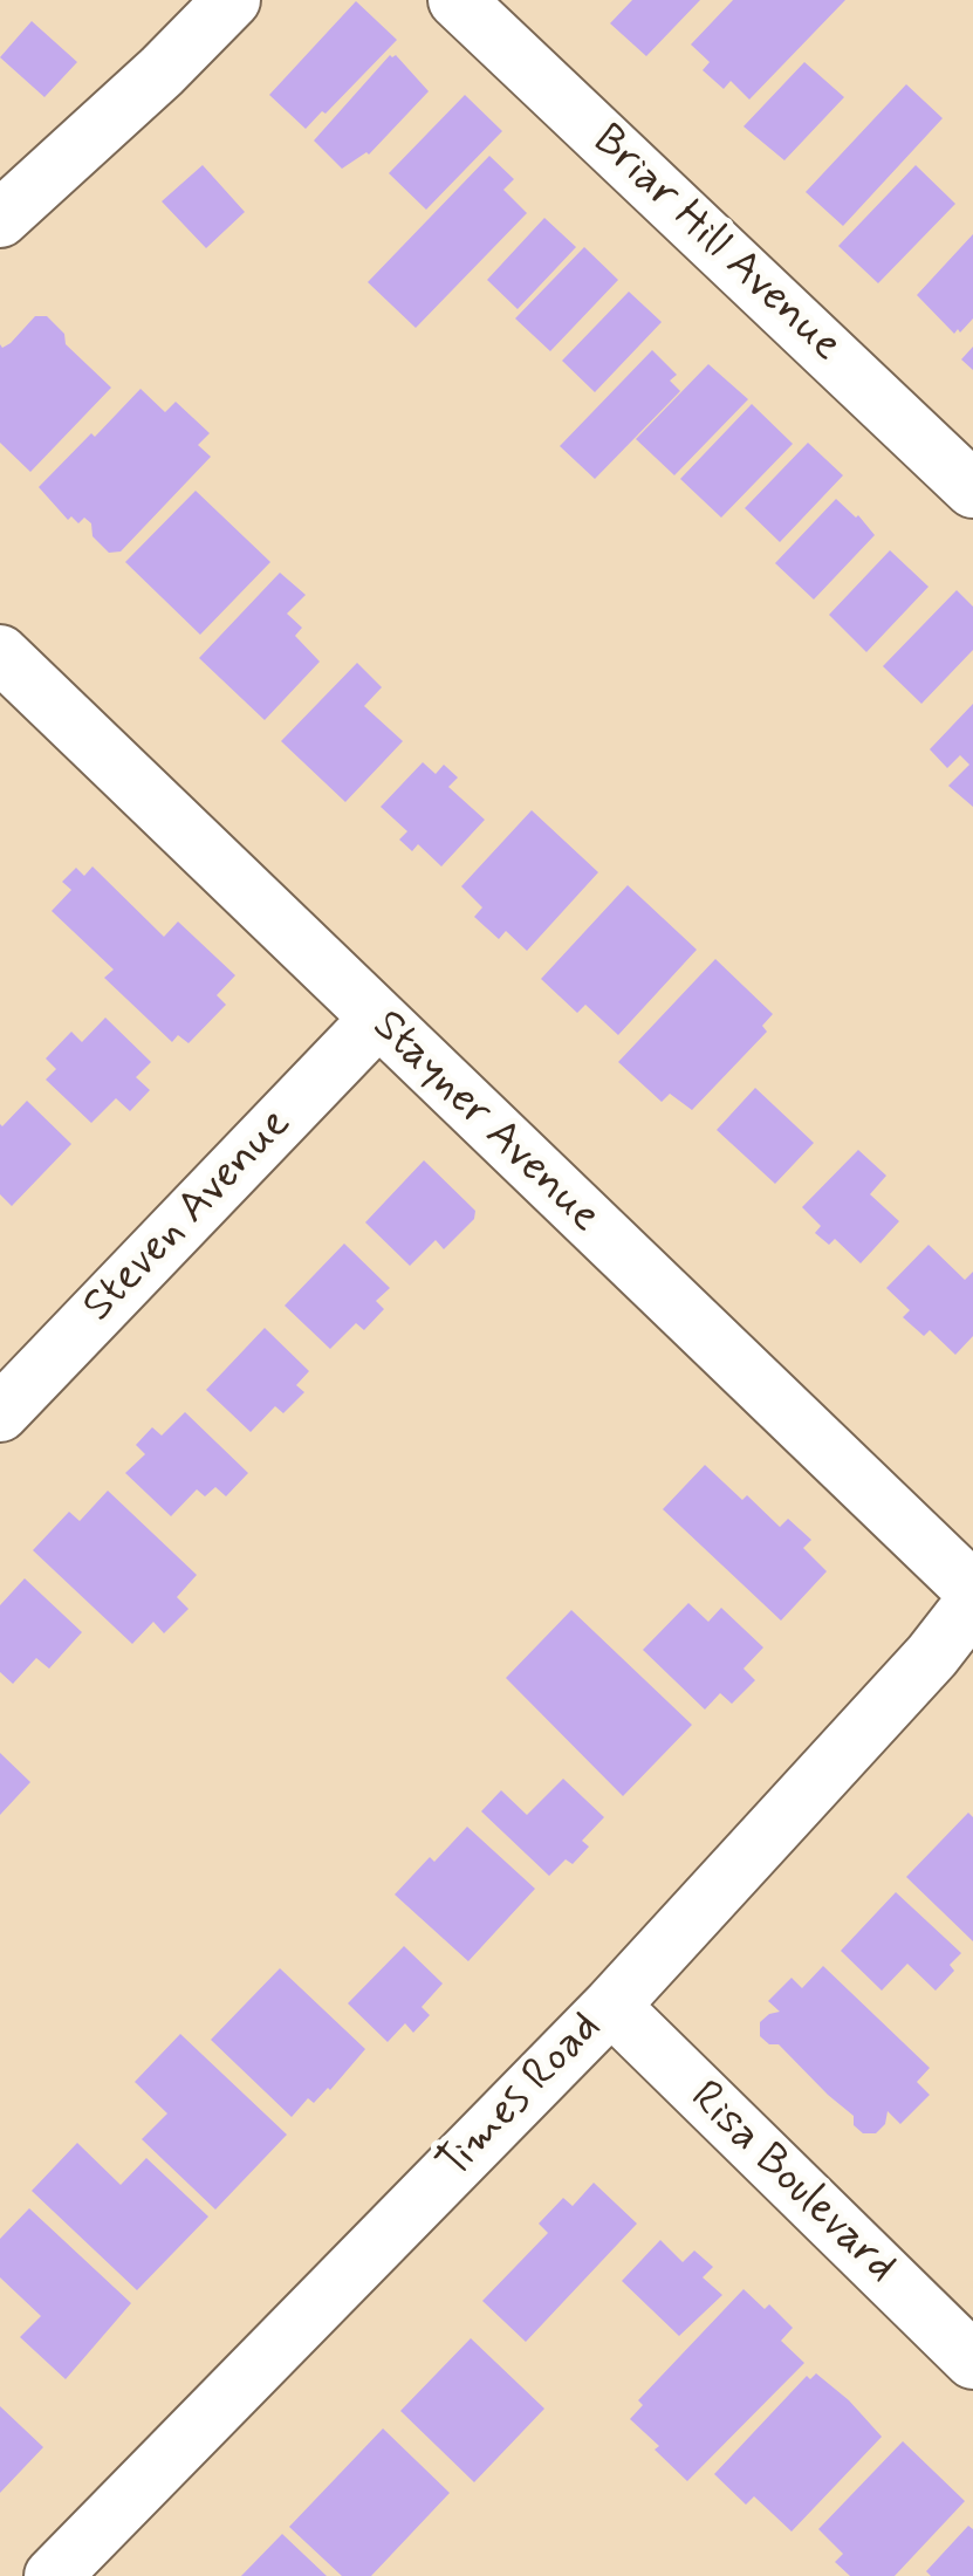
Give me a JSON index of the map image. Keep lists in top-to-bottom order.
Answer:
{
  "streets": {
    "street": [
      "Briar Hill Avenue",
      "Stayner Avenue",
      "Steven Avenue",
      "Times Road",
      "Risa Boulevard"
    ]
  },
  "crossings": [
    ["Stayner Avenue", "Steven Avenue"],
    ["Times Road", "Risa Boulevard"]
  ]
}
